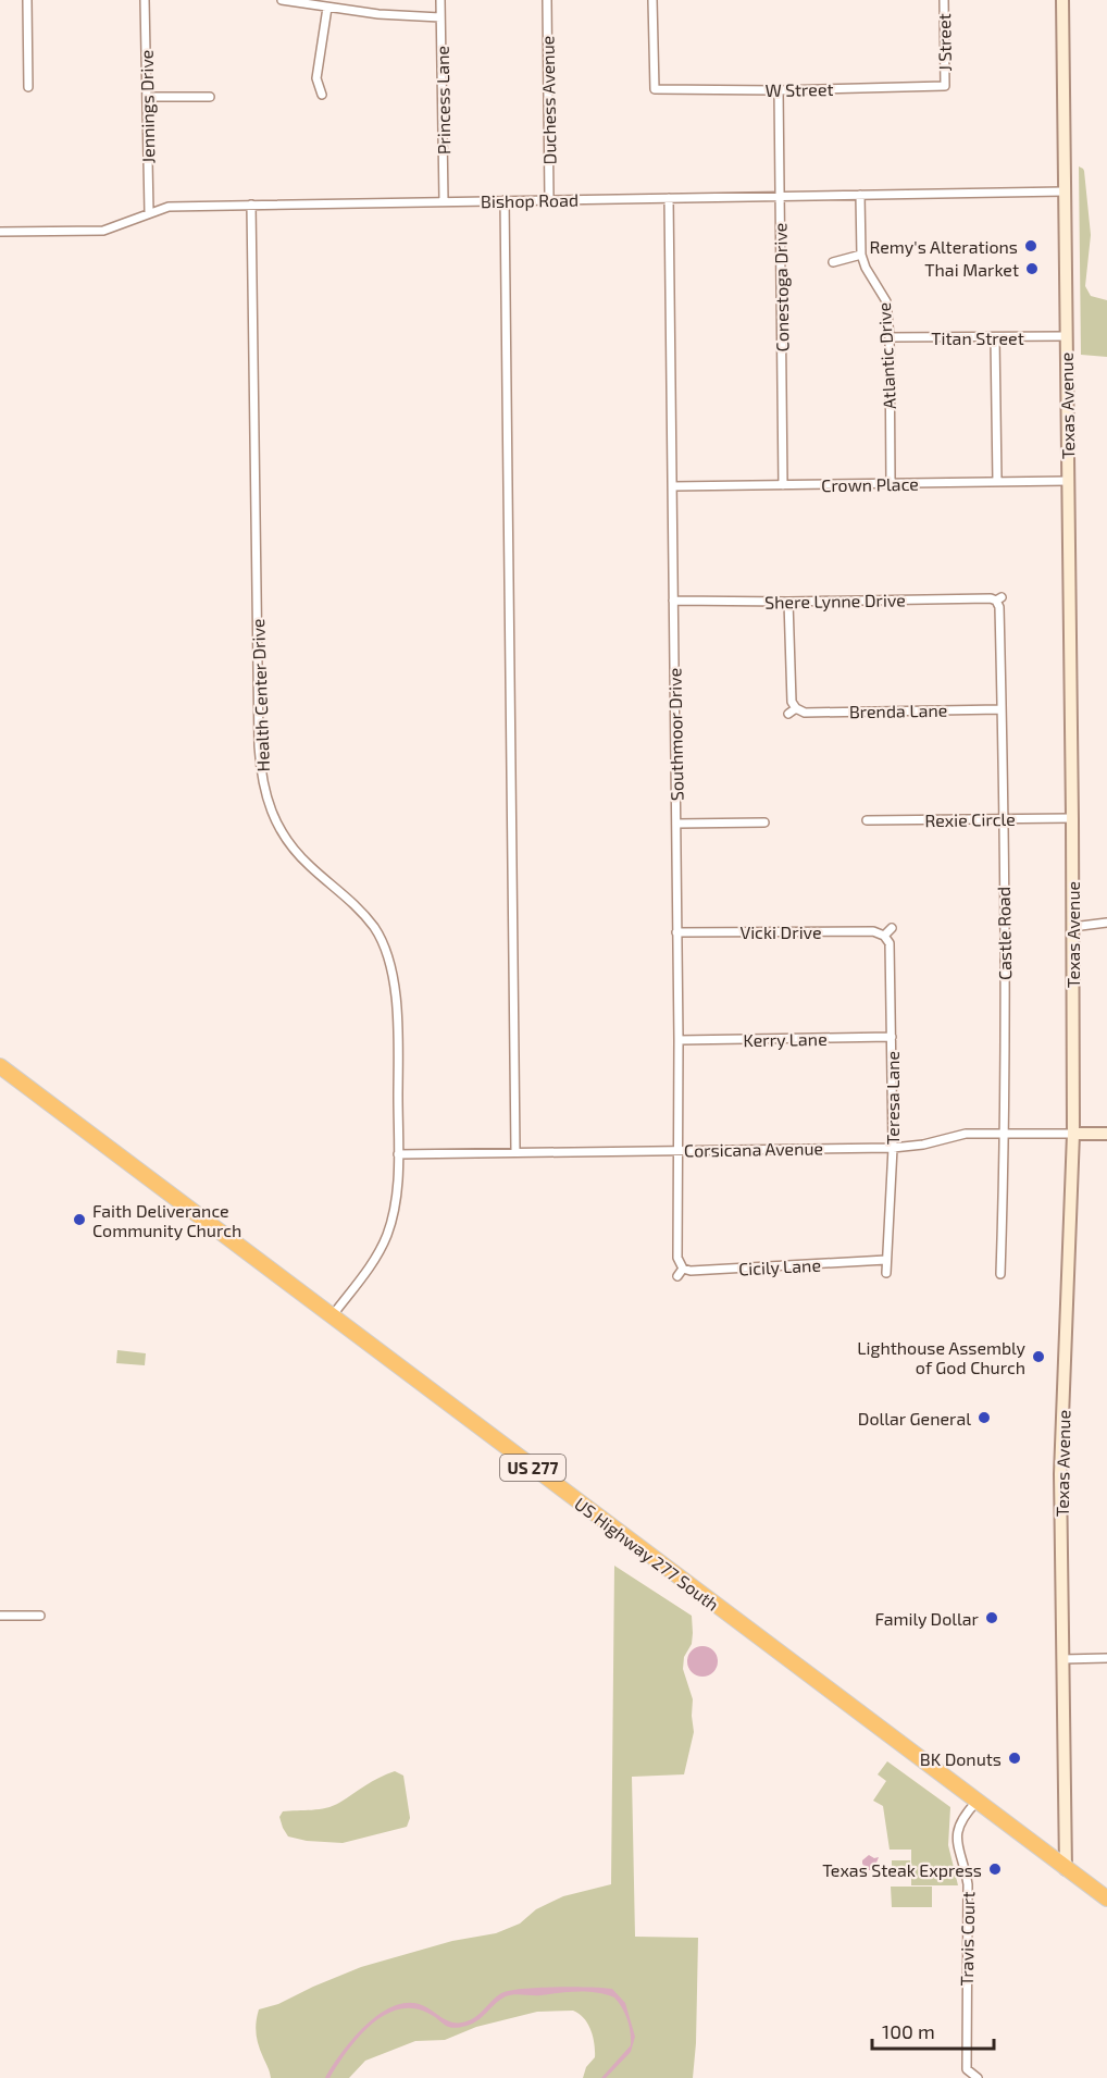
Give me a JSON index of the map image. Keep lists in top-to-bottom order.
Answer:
{
  "streets": {
    "highway": ["US 277", "US Highway 277 South"],
    "street": [
      "J Street",
      "W Street",
      "Princess Lane",
      "Duchess Avenue",
      "Jennings Drive",
      "Bishop Road",
      "Conestoga Drive",
      "Titan Street",
      "Atlantic Drive",
      "Texas Avenue",
      "Crown Place",
      "Shere Lynne Drive",
      "Health Center Drive",
      "Brenda Lane",
      "Southmoor Drive",
      "Rexie Circle",
      "Vicki Drive",
      "Castle Road",
      "Kerry Lane",
      "Teresa Lane",
      "Corsicana Avenue",
      "Cicily Lane",
      "Travis Court"
    ]
  },
  "crossings": [
    ["J Street", "W Street"],
    ["W Street", "Conestoga Drive"],
    ["Princess Lane", "Bishop Road"],
    ["Duchess Avenue", "Bishop Road"],
    ["Jennings Drive", "Bishop Road"],
    ["Bishop Road", "Conestoga Drive"],
    ["Bishop Road", "Atlantic Drive"],
    ["Bishop Road", "Texas Avenue"],
    ["Bishop Road", "Health Center Drive"],
    ["Bishop Road", "Southmoor Drive"],
    ["Conestoga Drive", "Crown Place"],
    ["Titan Street", "Atlantic Drive"],
    ["Titan Street", "Texas Avenue"],
    ["Atlantic Drive", "Crown Place"],
    ["Texas Avenue", "Crown Place"],
    ["Texas Avenue", "Rexie Circle"],
    ["Texas Avenue", "Corsicana Avenue"],
    ["Texas Avenue", "US Highway 277 South"],
    ["Crown Place", "Southmoor Drive"],
    ["Shere Lynne Drive", "Brenda Lane"],
    ["Shere Lynne Drive", "Southmoor Drive"],
    ["Shere Lynne Drive", "Castle Road"],
    ["Health Center Drive", "Corsicana Avenue"],
    ["Health Center Drive", "US Highway 277 South"],
    ["Brenda Lane", "Castle Road"],
    ["Southmoor Drive", "Vicki Drive"],
    ["Southmoor Drive", "Kerry Lane"],
    ["Southmoor Drive", "Corsicana Avenue"],
    ["Southmoor Drive", "Cicily Lane"],
    ["Rexie Circle", "Castle Road"],
    ["Vicki Drive", "Teresa Lane"],
    ["Castle Road", "Corsicana Avenue"],
    ["Kerry Lane", "Teresa Lane"],
    ["Teresa Lane", "Corsicana Avenue"],
    ["Teresa Lane", "Cicily Lane"],
    ["US Highway 277 South", "Travis Court"]
  ],
  "places": [
    "Remy's Alterations",
    "Thai Market",
    "Faith Deliverance Community Church",
    "Lighthouse Assembly of God Church",
    "Dollar General",
    "Family Dollar",
    "BK Donuts",
    "Texas Steak Express"
  ],
  "scale_bar": "100 m"
}
